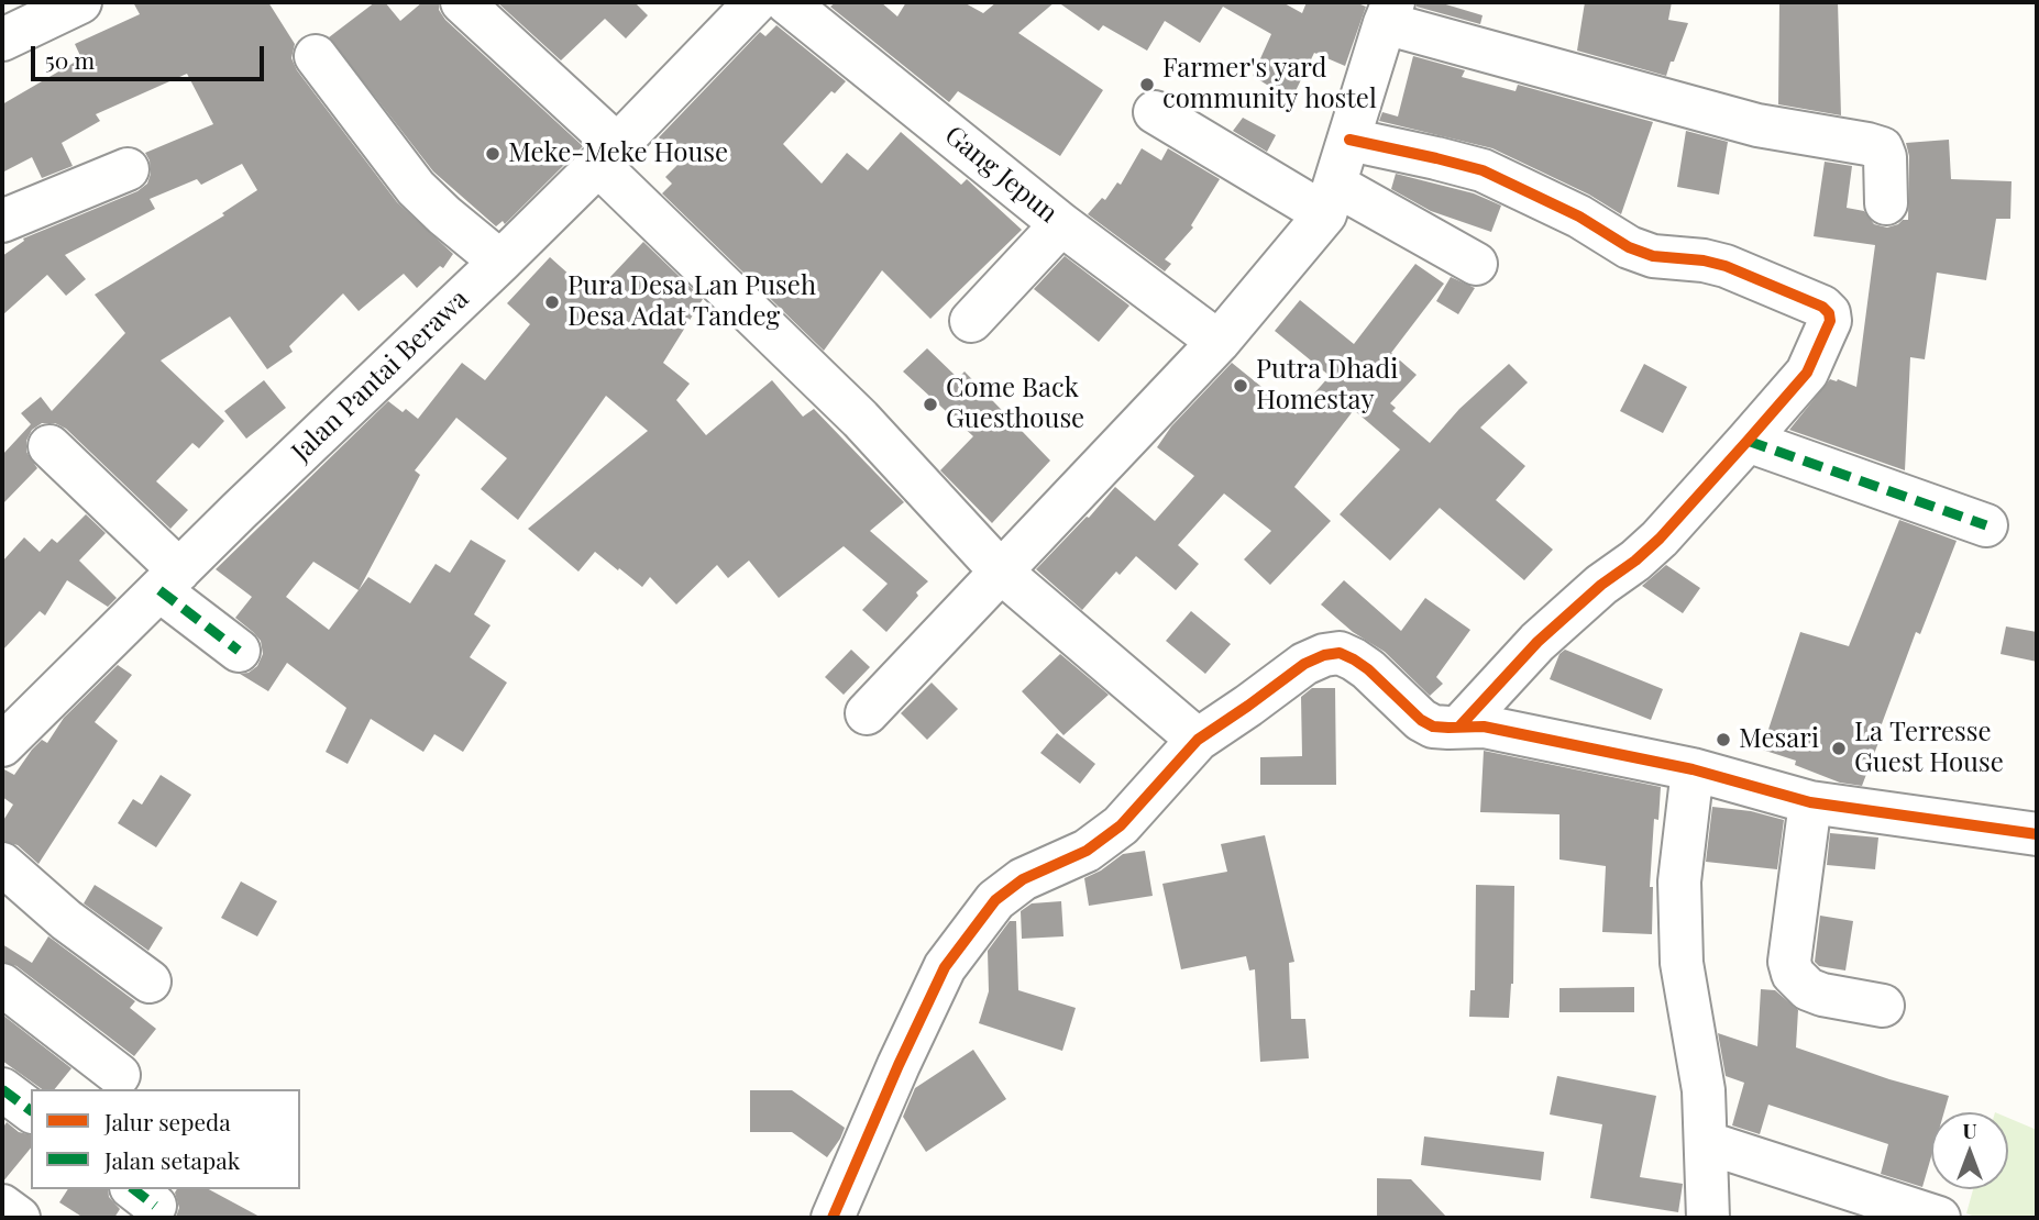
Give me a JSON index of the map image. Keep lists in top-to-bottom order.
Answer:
{
  "streets": {
    "street": ["Gang Jepun", "Jalan Pantai Berawa"]
  },
  "places": [
    "Farmer's yard community hostel",
    "Meke-Meke House",
    "Pura Desa Lan Puseh Desa Adat Tandeg",
    "Putra Dhadi Homestay",
    "Come Back Guesthouse",
    "Mesari",
    "La Terresse Guest House"
  ],
  "legend": ["Jalur sepeda", "Jalan setapak"],
  "scale_bar": "50 m",
  "north": "top"
}
